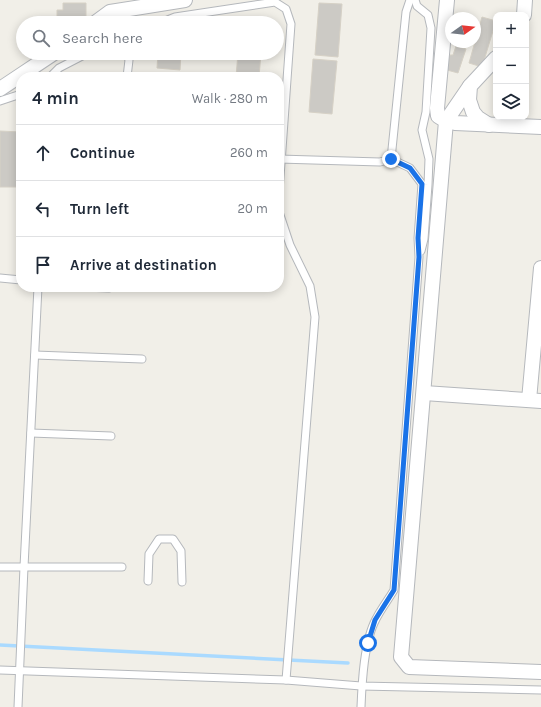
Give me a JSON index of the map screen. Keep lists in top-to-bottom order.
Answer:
{
  "north": "right",
  "page": {
    "map_buttons": ["+", "−"],
    "search": "Search here",
    "heading": ["4 min", "Walk · 280 m"],
    "list": [
      ["Continue", "260 m"],
      ["Turn left", "20 m"],
      "Arrive at destination"
    ]
  }
}
